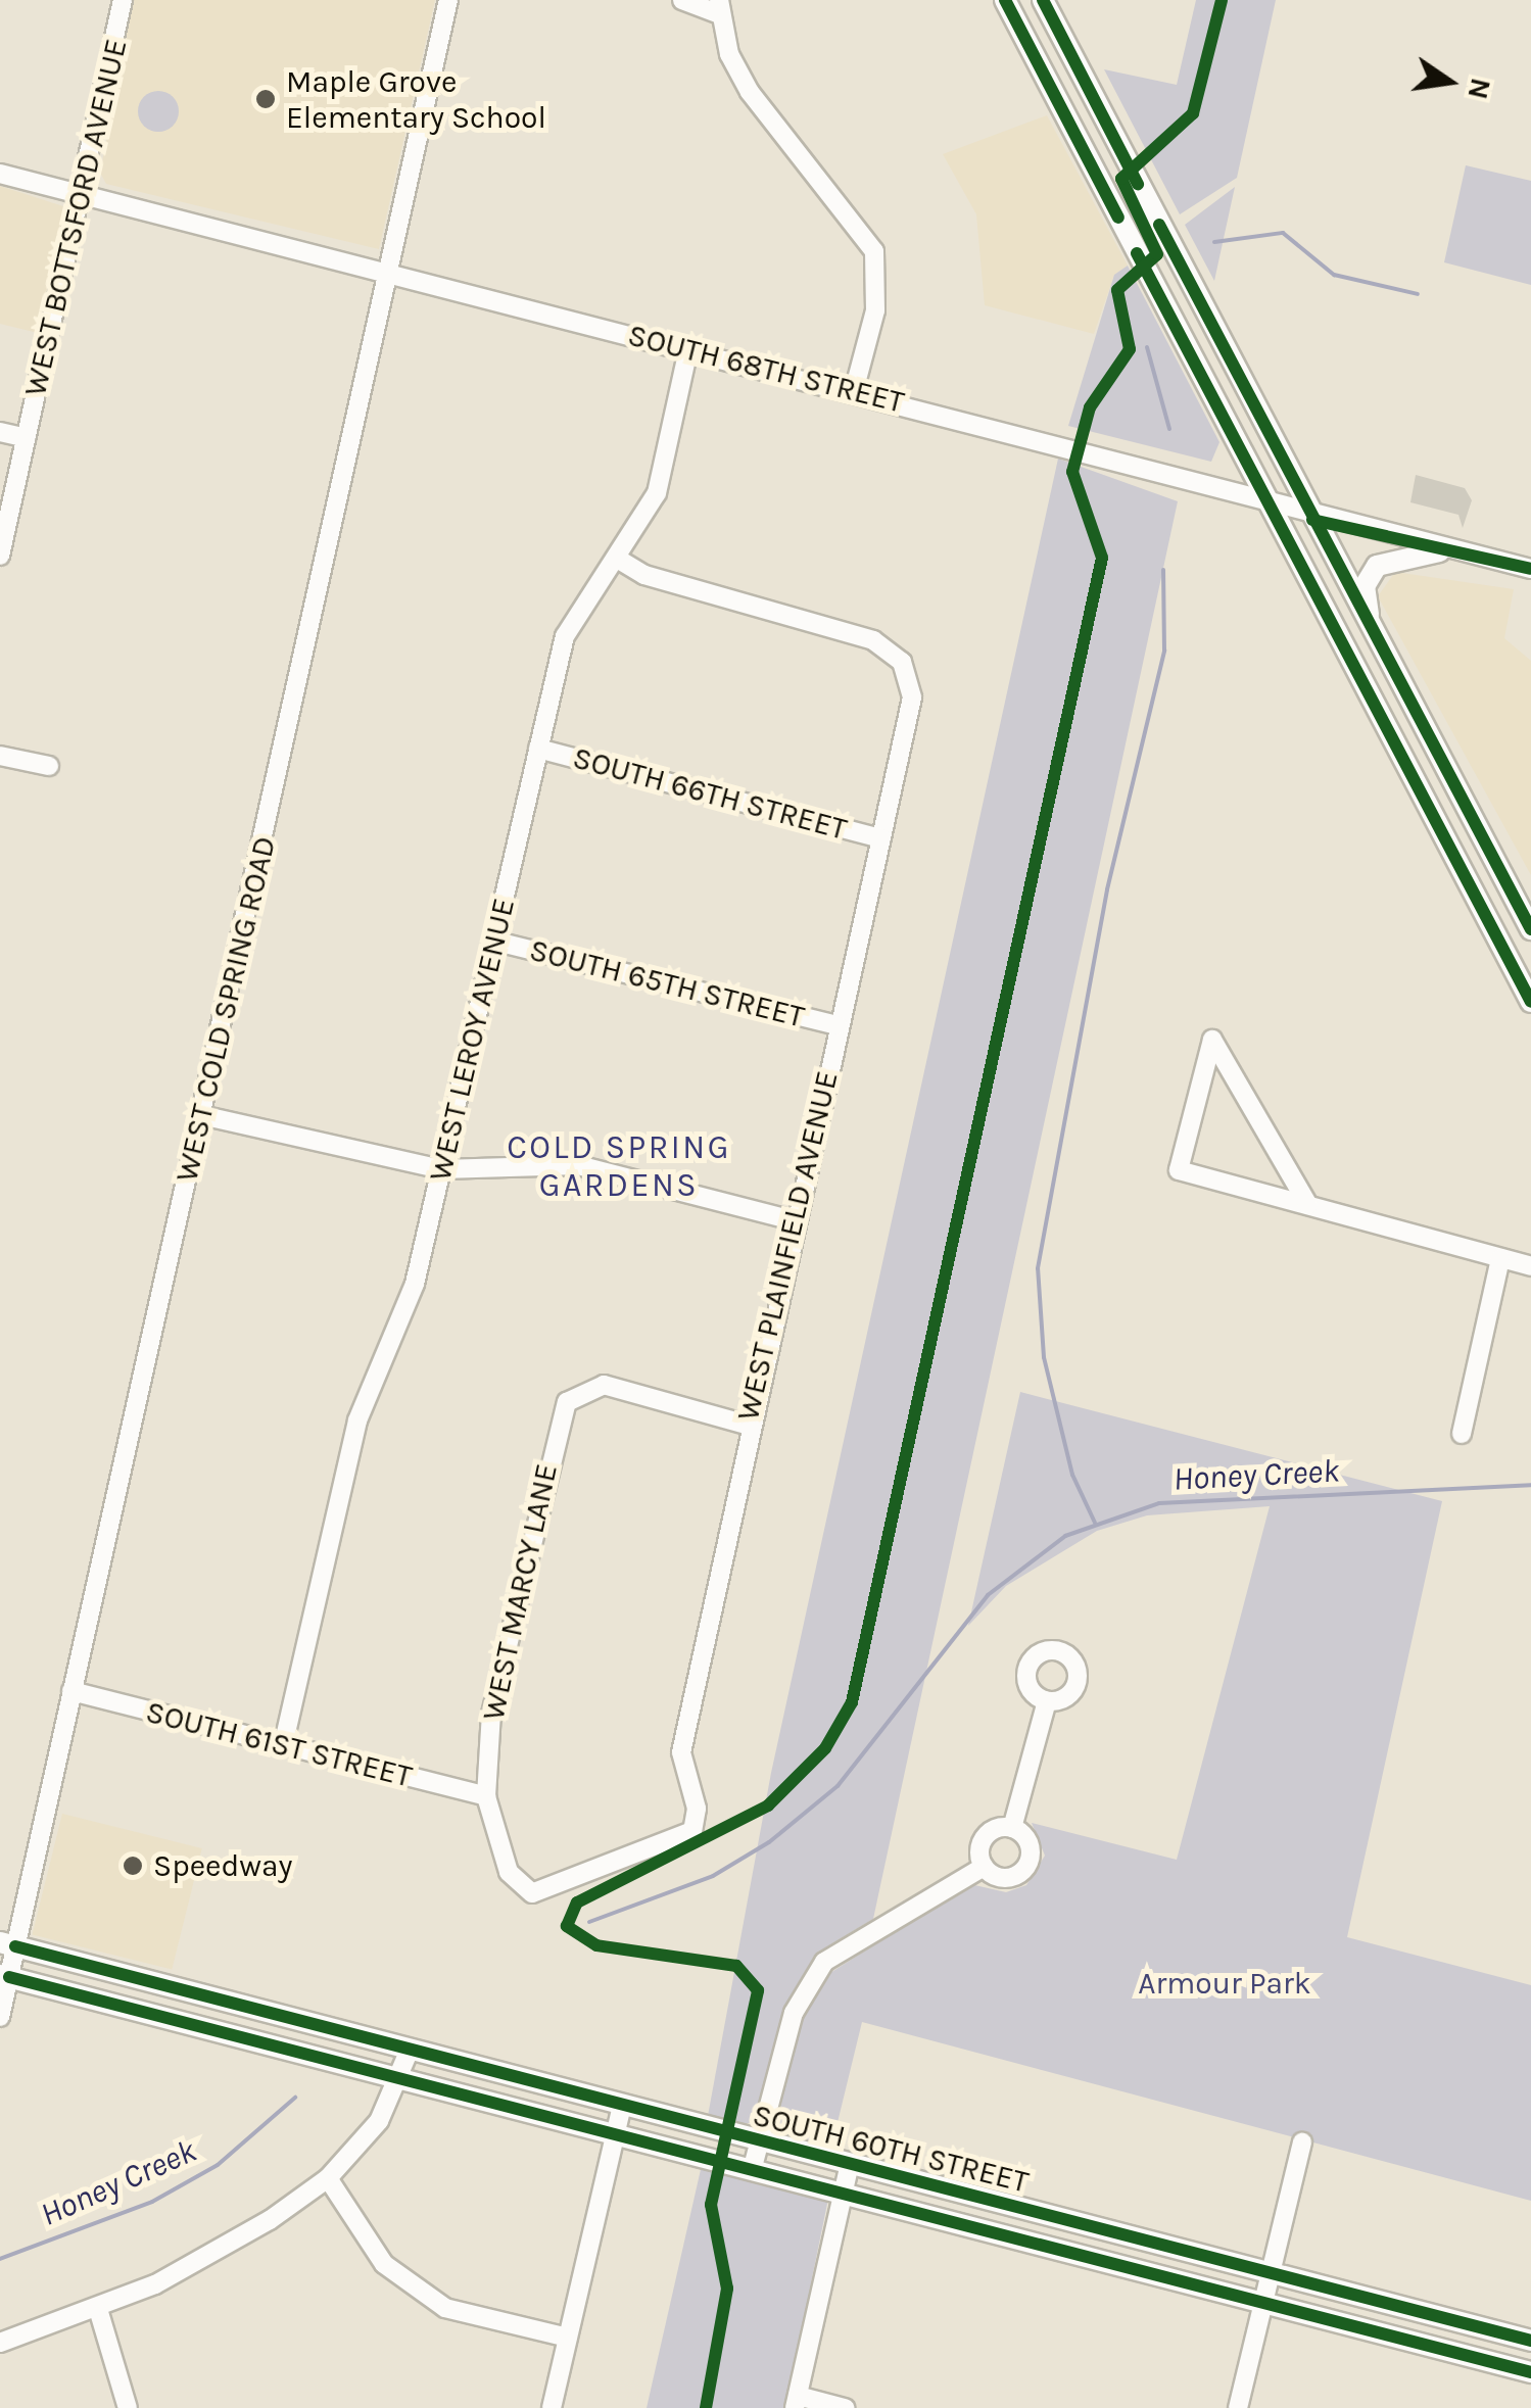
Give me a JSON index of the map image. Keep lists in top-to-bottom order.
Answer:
{
  "streets": {
    "main road": ["SOUTH 60TH STREET"],
    "street": [
      "WEST BOTTSFORD AVENUE",
      "SOUTH 68TH STREET",
      "SOUTH 66TH STREET",
      "SOUTH 65TH STREET",
      "WEST COLD SPRING ROAD",
      "WEST LEROY AVENUE",
      "WEST PLAINFIELD AVENUE",
      "WEST MARCY LANE",
      "SOUTH 61ST STREET"
    ]
  },
  "crossings": [
    ["WEST BOTTSFORD AVENUE", "SOUTH 68TH STREET"],
    ["SOUTH 68TH STREET", "WEST COLD SPRING ROAD"],
    ["SOUTH 68TH STREET", "WEST LEROY AVENUE"],
    ["SOUTH 66TH STREET", "WEST LEROY AVENUE"],
    ["SOUTH 66TH STREET", "WEST PLAINFIELD AVENUE"],
    ["SOUTH 65TH STREET", "WEST LEROY AVENUE"],
    ["SOUTH 65TH STREET", "WEST PLAINFIELD AVENUE"],
    ["WEST COLD SPRING ROAD", "SOUTH 61ST STREET"],
    ["WEST COLD SPRING ROAD", "SOUTH 60TH STREET"],
    ["WEST LEROY AVENUE", "WEST PLAINFIELD AVENUE"],
    ["WEST LEROY AVENUE", "SOUTH 61ST STREET"],
    ["WEST PLAINFIELD AVENUE", "WEST MARCY LANE"],
    ["WEST MARCY LANE", "SOUTH 61ST STREET"]
  ],
  "districts": ["COLD SPRING GARDENS"],
  "water": ["Honey Creek"],
  "parks": ["Armour Park"],
  "places": ["Maple Grove Elementary School", "Speedway"],
  "north": "right"
}
